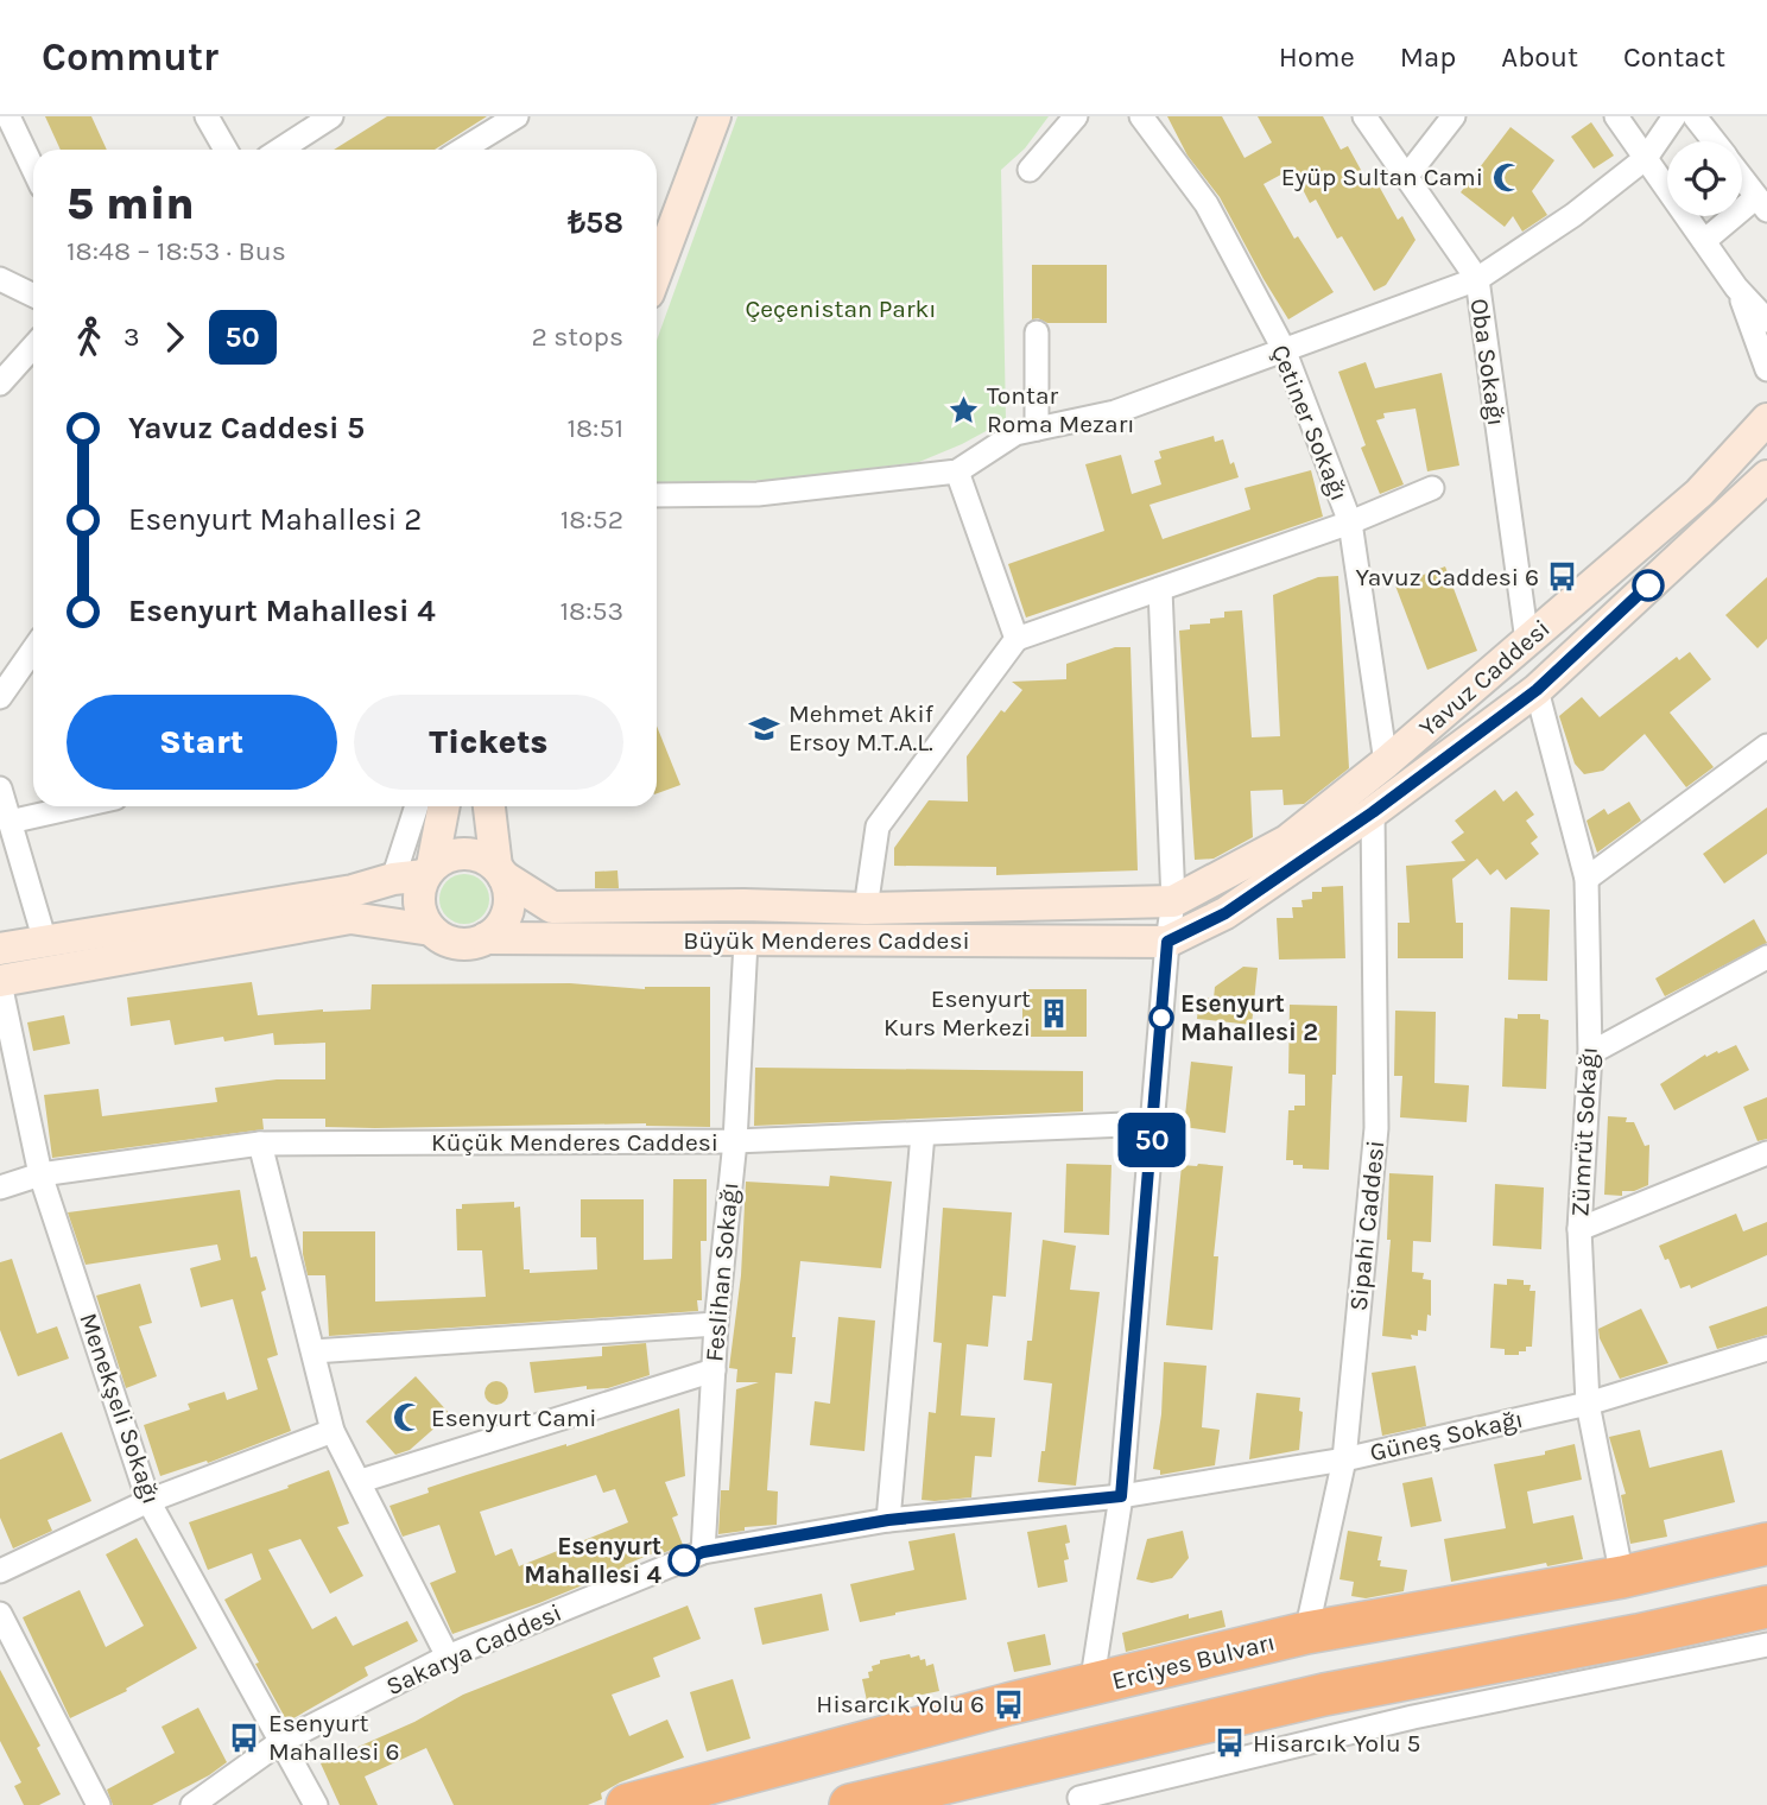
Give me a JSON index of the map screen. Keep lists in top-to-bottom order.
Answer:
{
  "streets": {
    "highway": ["Erciyes Bulvarı"],
    "street": [
      "Oba Sokağı",
      "Çetiner Sokağı",
      "Yavuz Caddesi",
      "Büyük Menderes Caddesi",
      "Zümrüt Sokağı",
      "Küçük Menderes Caddesi",
      "Sipahi Caddesi",
      "Feslihan Sokağı",
      "Menekşeli Sokağı",
      "Güneş Sokağı",
      "Sakarya Caddesi"
    ]
  },
  "crossings": [
    ["Oba Sokağı", "Yavuz Caddesi"],
    ["Çetiner Sokağı", "Yavuz Caddesi"],
    ["Yavuz Caddesi", "Büyük Menderes Caddesi"],
    ["Yavuz Caddesi", "Zümrüt Sokağı"],
    ["Yavuz Caddesi", "Sipahi Caddesi"],
    ["Büyük Menderes Caddesi", "Feslihan Sokağı"],
    ["Zümrüt Sokağı", "Güneş Sokağı"],
    ["Zümrüt Sokağı", "Erciyes Bulvarı"],
    ["Küçük Menderes Caddesi", "Feslihan Sokağı"],
    ["Küçük Menderes Caddesi", "Menekşeli Sokağı"],
    ["Sipahi Caddesi", "Güneş Sokağı"],
    ["Sipahi Caddesi", "Erciyes Bulvarı"],
    ["Feslihan Sokağı", "Sakarya Caddesi"],
    ["Menekşeli Sokağı", "Sakarya Caddesi"],
    ["Güneş Sokağı", "Sakarya Caddesi"]
  ],
  "parks": ["Çeçenistan Parkı"],
  "places": {
    "mosque": ["Eyüp Sultan Cami", "Esenyurt Cami"],
    "place": ["Tontar Roma Mezarı"],
    "bus stop": [
      "Yavuz Caddesi 6",
      "Hisarcık Yolu 6",
      "Esenyurt Mahallesi 6",
      "Hisarcık Yolu 5"
    ],
    "school or university": ["Mehmet Akif Ersoy M.T.A.L."],
    "building": ["Esenyurt Kurs Merkezi"],
    "other": ["Esenyurt Mahallesi 2", "Esenyurt Mahallesi 4"]
  },
  "lines": ["bus line 50"],
  "page": {
    "header": "Commutr",
    "nav": [
      "Home",
      "Map",
      "About",
      "Contact"
    ],
    "on_map": "50",
    "heading": ["5 min", "18:48 – 18:53 · Bus", "₺58"],
    "legs": ["3", "50", "2 stops"],
    "list": [
      {
        "name": "Yavuz Caddesi 5",
        "value": "18:51"
      },
      {
        "name": "Esenyurt Mahallesi 2",
        "value": "18:52"
      },
      {
        "name": "Esenyurt Mahallesi 4",
        "value": "18:53"
      }
    ],
    "buttons": ["Start", "Tickets"]
  }
}
